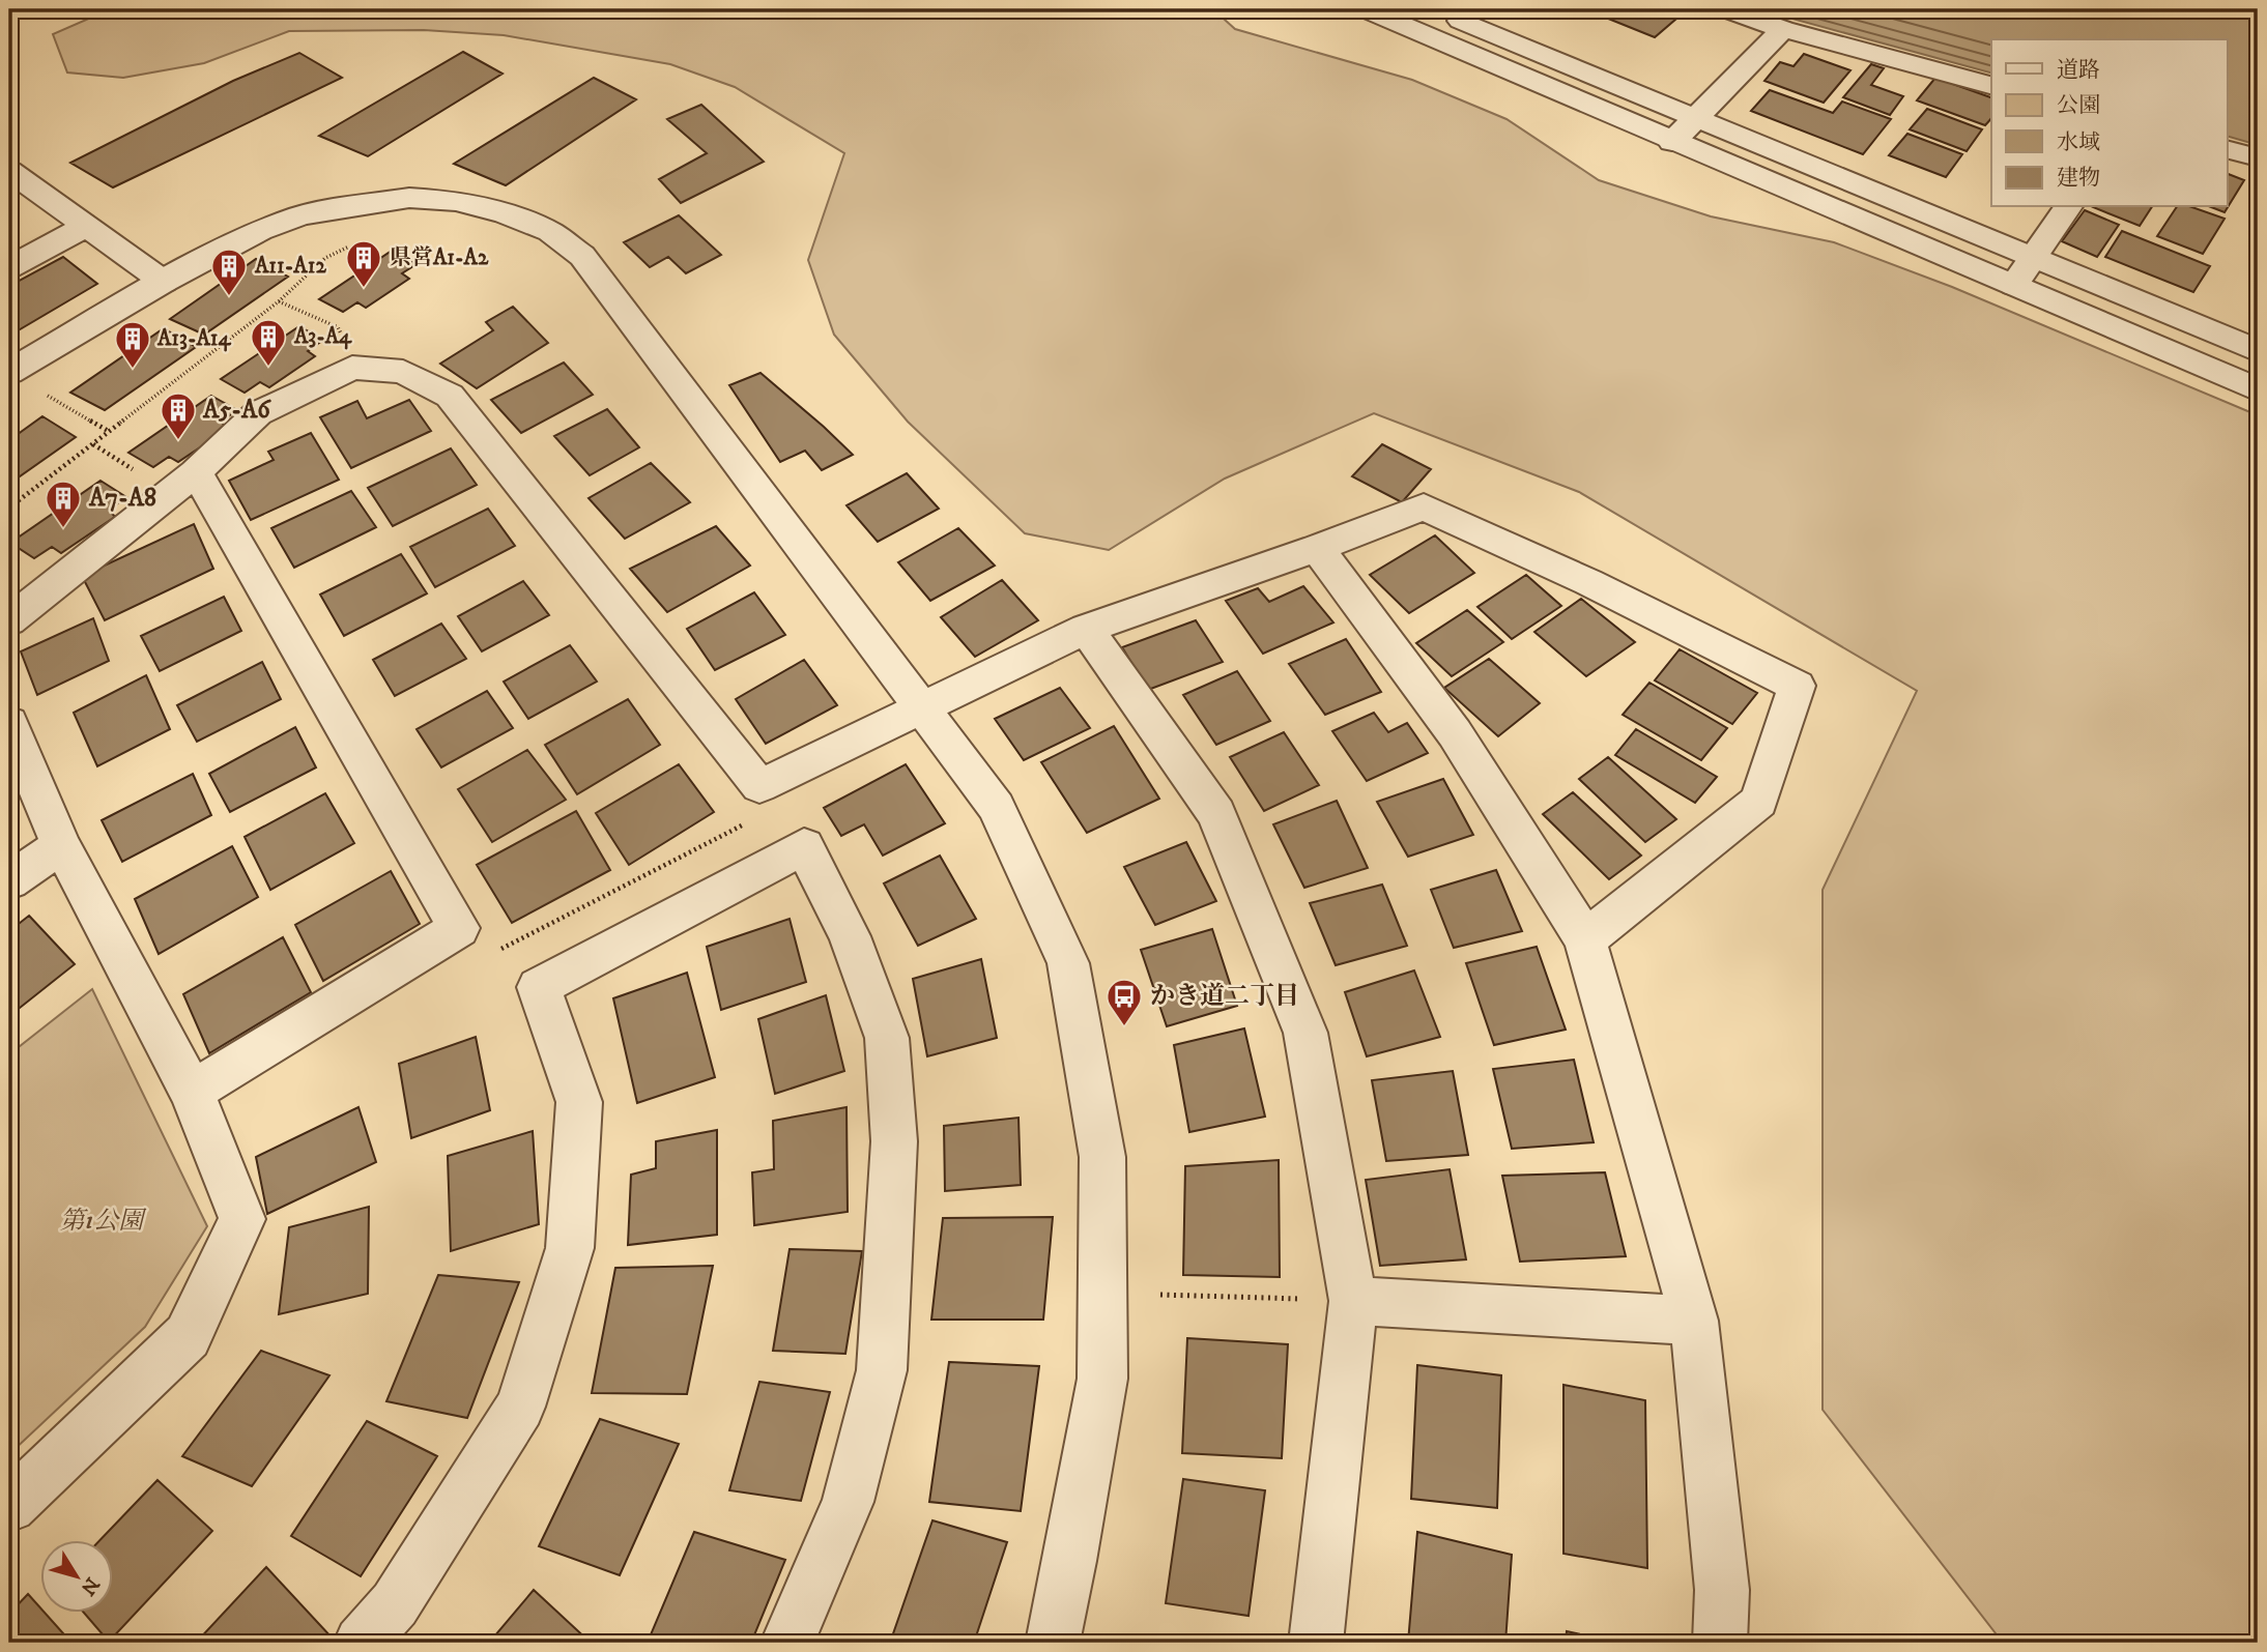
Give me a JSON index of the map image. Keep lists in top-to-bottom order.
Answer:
{
  "parks": ["第1公園"],
  "places": {
    "building": [
      "県営A1-A2",
      "A11-A12",
      "A3-A4",
      "A13-A14",
      "A5-A6",
      "A7-A8"
    ],
    "bus stop": ["かき道二丁目"]
  },
  "legend": [
    "道路",
    "公園",
    "水域",
    "建物"
  ],
  "north": "bottom right"
}
